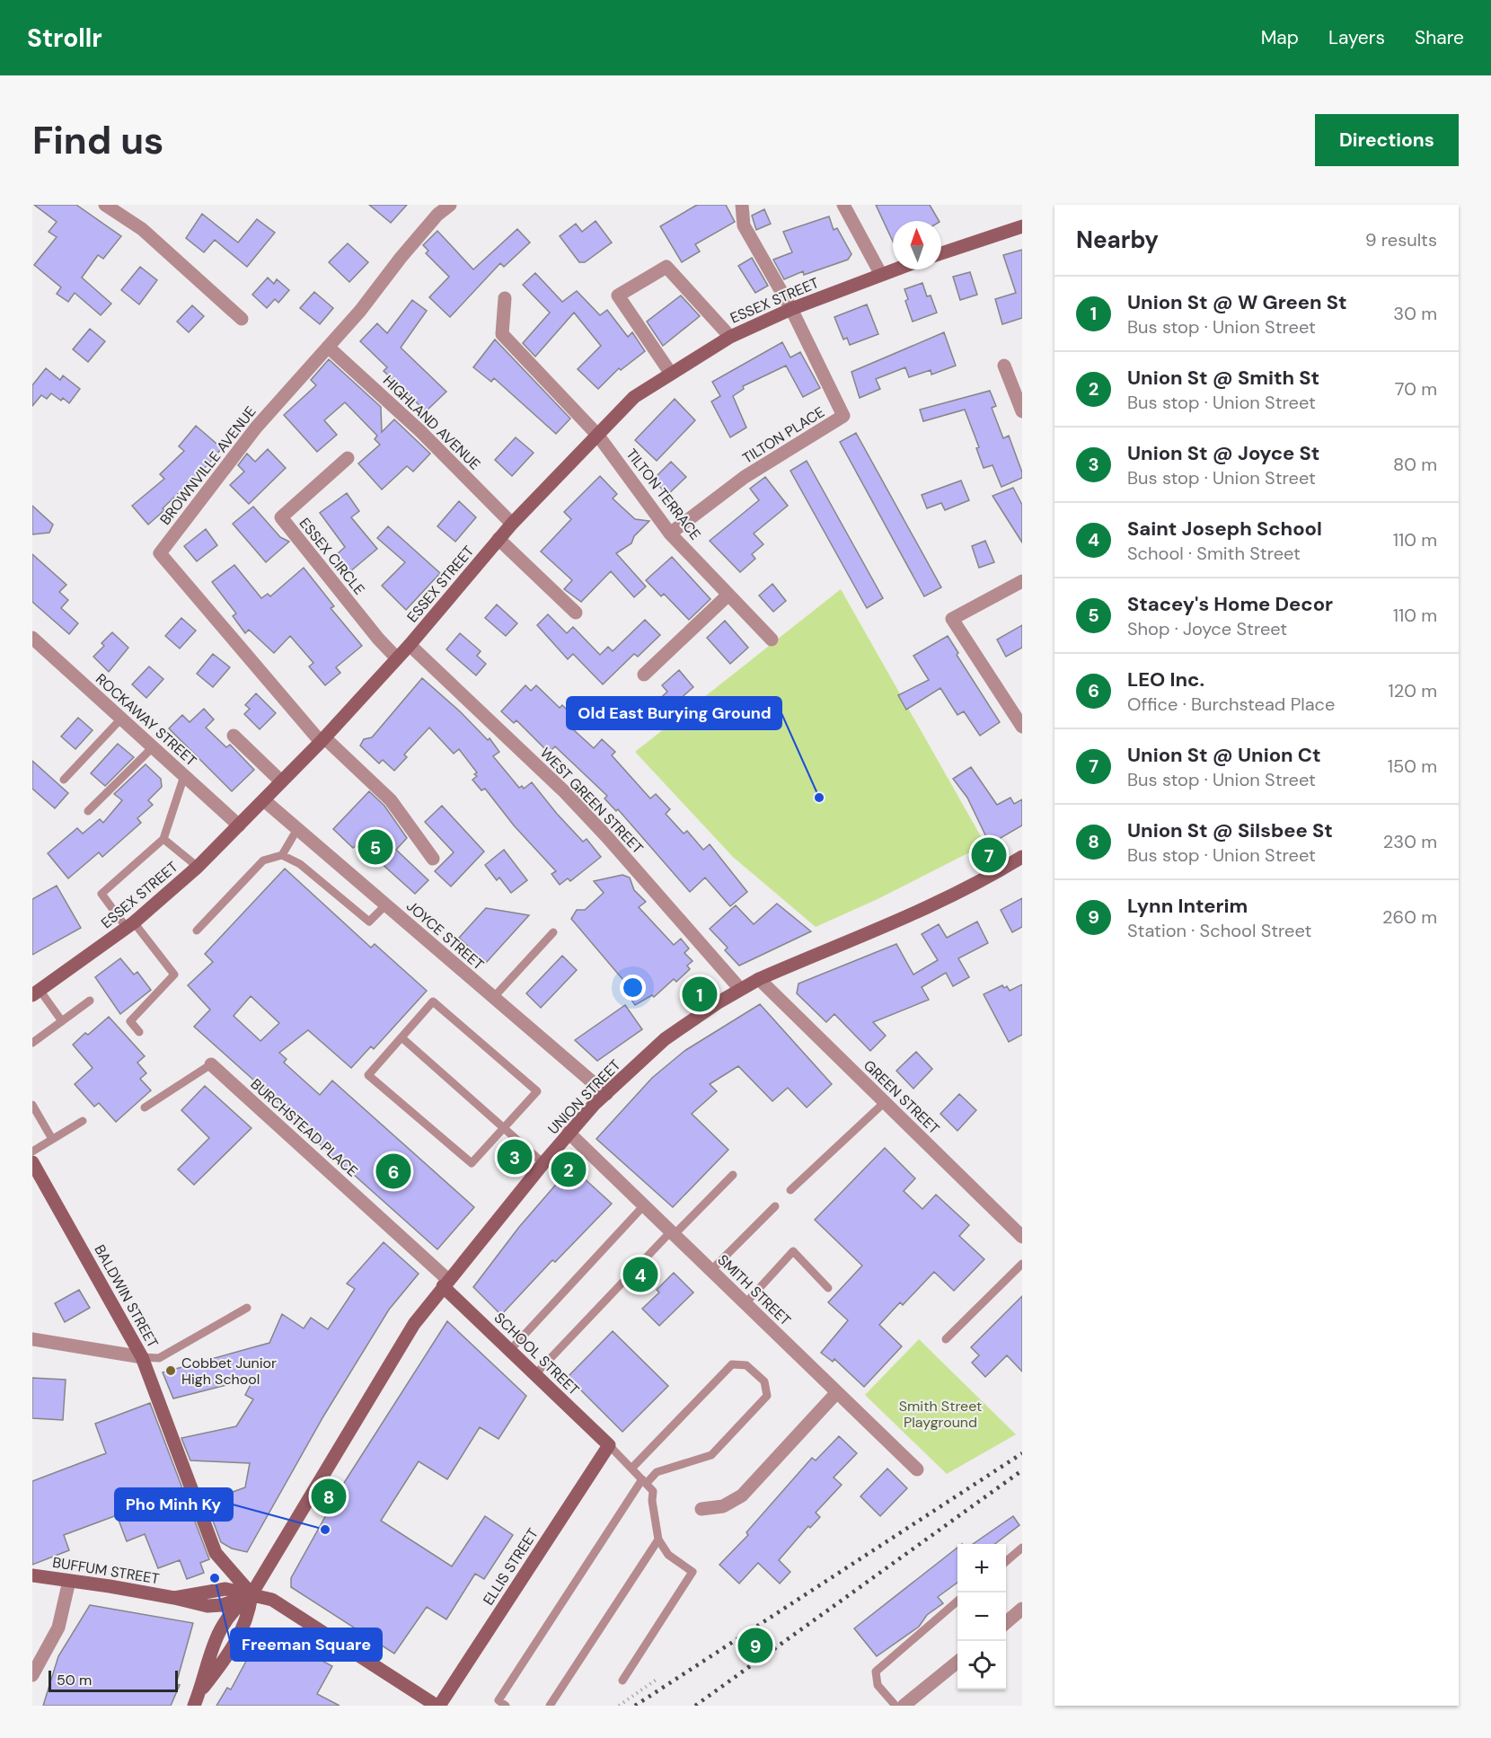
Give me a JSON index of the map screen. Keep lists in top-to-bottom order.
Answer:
{
  "streets": {
    "main road": [
      "ESSEX STREET",
      "UNION STREET",
      "BALDWIN STREET",
      "SCHOOL STREET",
      "ELLIS STREET",
      "BUFFUM STREET"
    ],
    "street": [
      "HIGHLAND AVENUE",
      "TILTON PLACE",
      "BROWNVILLE AVENUE",
      "TILTON TERRACE",
      "ESSEX CIRCLE",
      "ROCKAWAY STREET",
      "WEST GREEN STREET",
      "JOYCE STREET",
      "GREEN STREET",
      "BURCHSTEAD PLACE",
      "SMITH STREET"
    ]
  },
  "crossings": [
    ["ESSEX STREET", "HIGHLAND AVENUE"],
    ["ESSEX STREET", "TILTON PLACE"],
    ["ESSEX STREET", "BROWNVILLE AVENUE"],
    ["ESSEX STREET", "TILTON TERRACE"],
    ["ESSEX STREET", "ESSEX CIRCLE"],
    ["ESSEX STREET", "ROCKAWAY STREET"],
    ["ESSEX STREET", "WEST GREEN STREET"],
    ["ESSEX STREET", "JOYCE STREET"],
    ["HIGHLAND AVENUE", "BROWNVILLE AVENUE"],
    ["TILTON PLACE", "TILTON TERRACE"],
    ["WEST GREEN STREET", "UNION STREET"],
    ["JOYCE STREET", "UNION STREET"],
    ["UNION STREET", "GREEN STREET"],
    ["UNION STREET", "BURCHSTEAD PLACE"],
    ["UNION STREET", "SMITH STREET"],
    ["UNION STREET", "BALDWIN STREET"],
    ["UNION STREET", "SCHOOL STREET"],
    ["UNION STREET", "BUFFUM STREET"],
    ["BURCHSTEAD PLACE", "SCHOOL STREET"],
    ["BALDWIN STREET", "BUFFUM STREET"],
    ["SCHOOL STREET", "ELLIS STREET"]
  ],
  "parks": ["Smith Street Playground"],
  "places": [
    "Old East Burying Ground",
    "Cobbet Junior High School",
    "Pho Minh Ky",
    "Freeman Square"
  ],
  "scale_bar": "50 m",
  "north": "top",
  "page": {
    "header": "Strollr",
    "nav": ["Map", "Layers", "Share"],
    "buttons": "Directions",
    "title": "Find us",
    "heading": ["Nearby", "9 results"],
    "list": [
      {
        "mark": "1",
        "name": "Union St @ W Green St",
        "note": "Bus stop · Union Street",
        "value": "30 m"
      },
      {
        "mark": "2",
        "name": "Union St @ Smith St",
        "note": "Bus stop · Union Street",
        "value": "70 m"
      },
      {
        "mark": "3",
        "name": "Union St @ Joyce St",
        "note": "Bus stop · Union Street",
        "value": "80 m"
      },
      {
        "mark": "4",
        "name": "Saint Joseph School",
        "note": "School · Smith Street",
        "value": "110 m"
      },
      {
        "mark": "5",
        "name": "Stacey's Home Decor",
        "note": "Shop · Joyce Street",
        "value": "110 m"
      },
      {
        "mark": "6",
        "name": "LEO Inc.",
        "note": "Office · Burchstead Place",
        "value": "120 m"
      },
      {
        "mark": "7",
        "name": "Union St @ Union Ct",
        "note": "Bus stop · Union Street",
        "value": "150 m"
      },
      {
        "mark": "8",
        "name": "Union St @ Silsbee St",
        "note": "Bus stop · Union Street",
        "value": "230 m"
      },
      {
        "mark": "9",
        "name": "Lynn Interim",
        "note": "Station · School Street",
        "value": "260 m"
      }
    ],
    "pins": [
      "5",
      "7",
      "1",
      "3",
      "2",
      "6",
      "4",
      "8",
      "9"
    ],
    "map_buttons": ["+", "−"],
    "scale": "50 m"
  }
}
